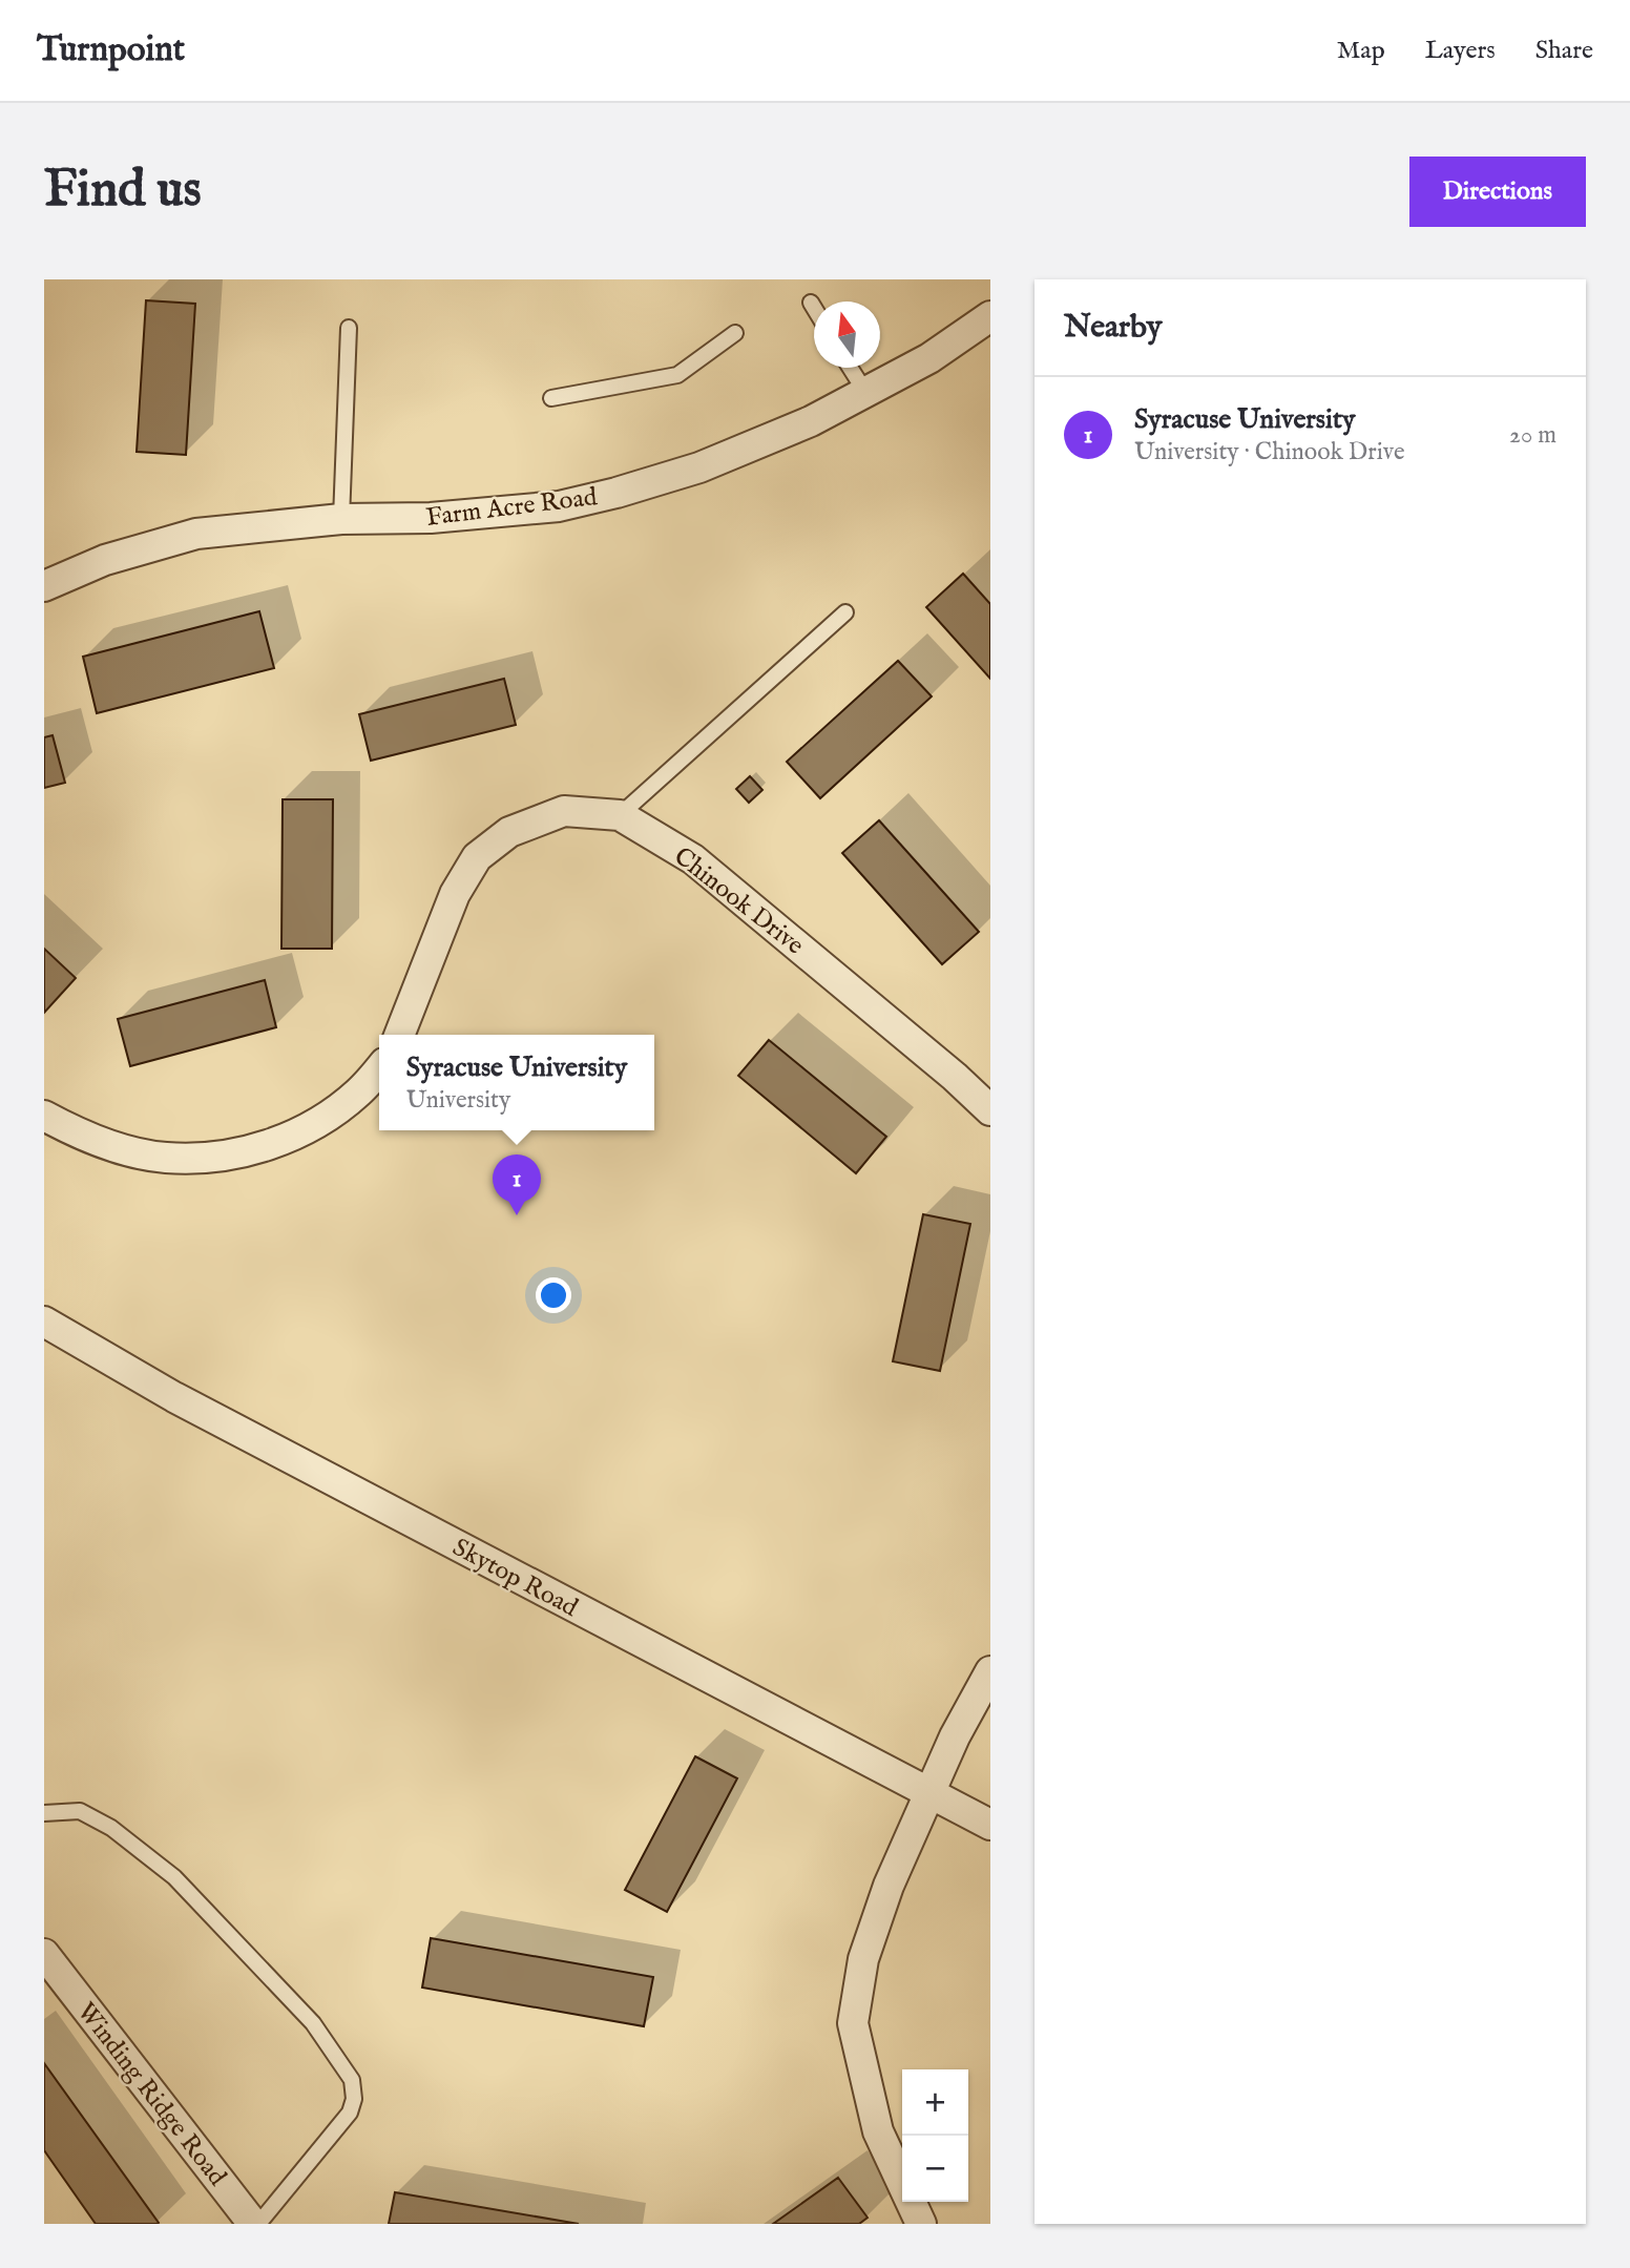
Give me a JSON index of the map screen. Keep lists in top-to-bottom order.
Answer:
{
  "streets": {
    "street": [
      "Farm Acre Road",
      "Chinook Drive",
      "Skytop Road",
      "Winding Ridge Road"
    ]
  },
  "north": "top",
  "page": {
    "header": "Turnpoint",
    "nav": ["Map", "Layers", "Share"],
    "buttons": "Directions",
    "title": "Find us",
    "heading": "Nearby",
    "list": [
      {
        "mark": "1",
        "name": "Syracuse University",
        "note": "University · Chinook Drive",
        "value": "20 m"
      }
    ],
    "popup": ["Syracuse University", "University"],
    "pins": "1",
    "map_buttons": ["+", "−"]
  }
}
